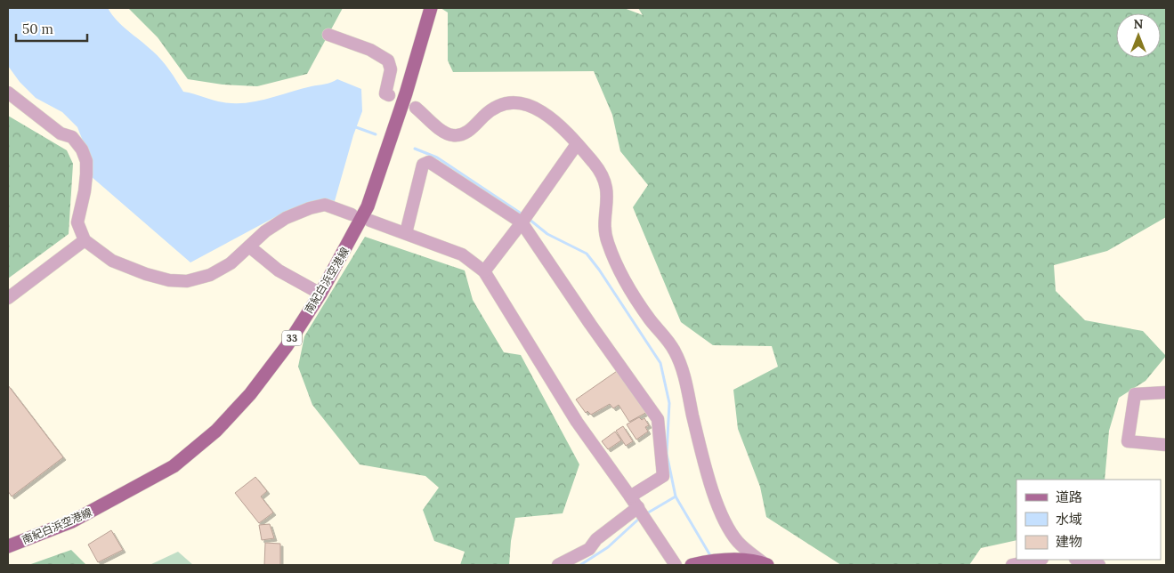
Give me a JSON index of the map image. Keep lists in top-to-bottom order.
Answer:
{
  "streets": {
    "main road": ["南紀白浜空港線", "33"]
  },
  "legend": ["道路", "水域", "建物"],
  "scale_bar": "50 m",
  "north": "top"
}
